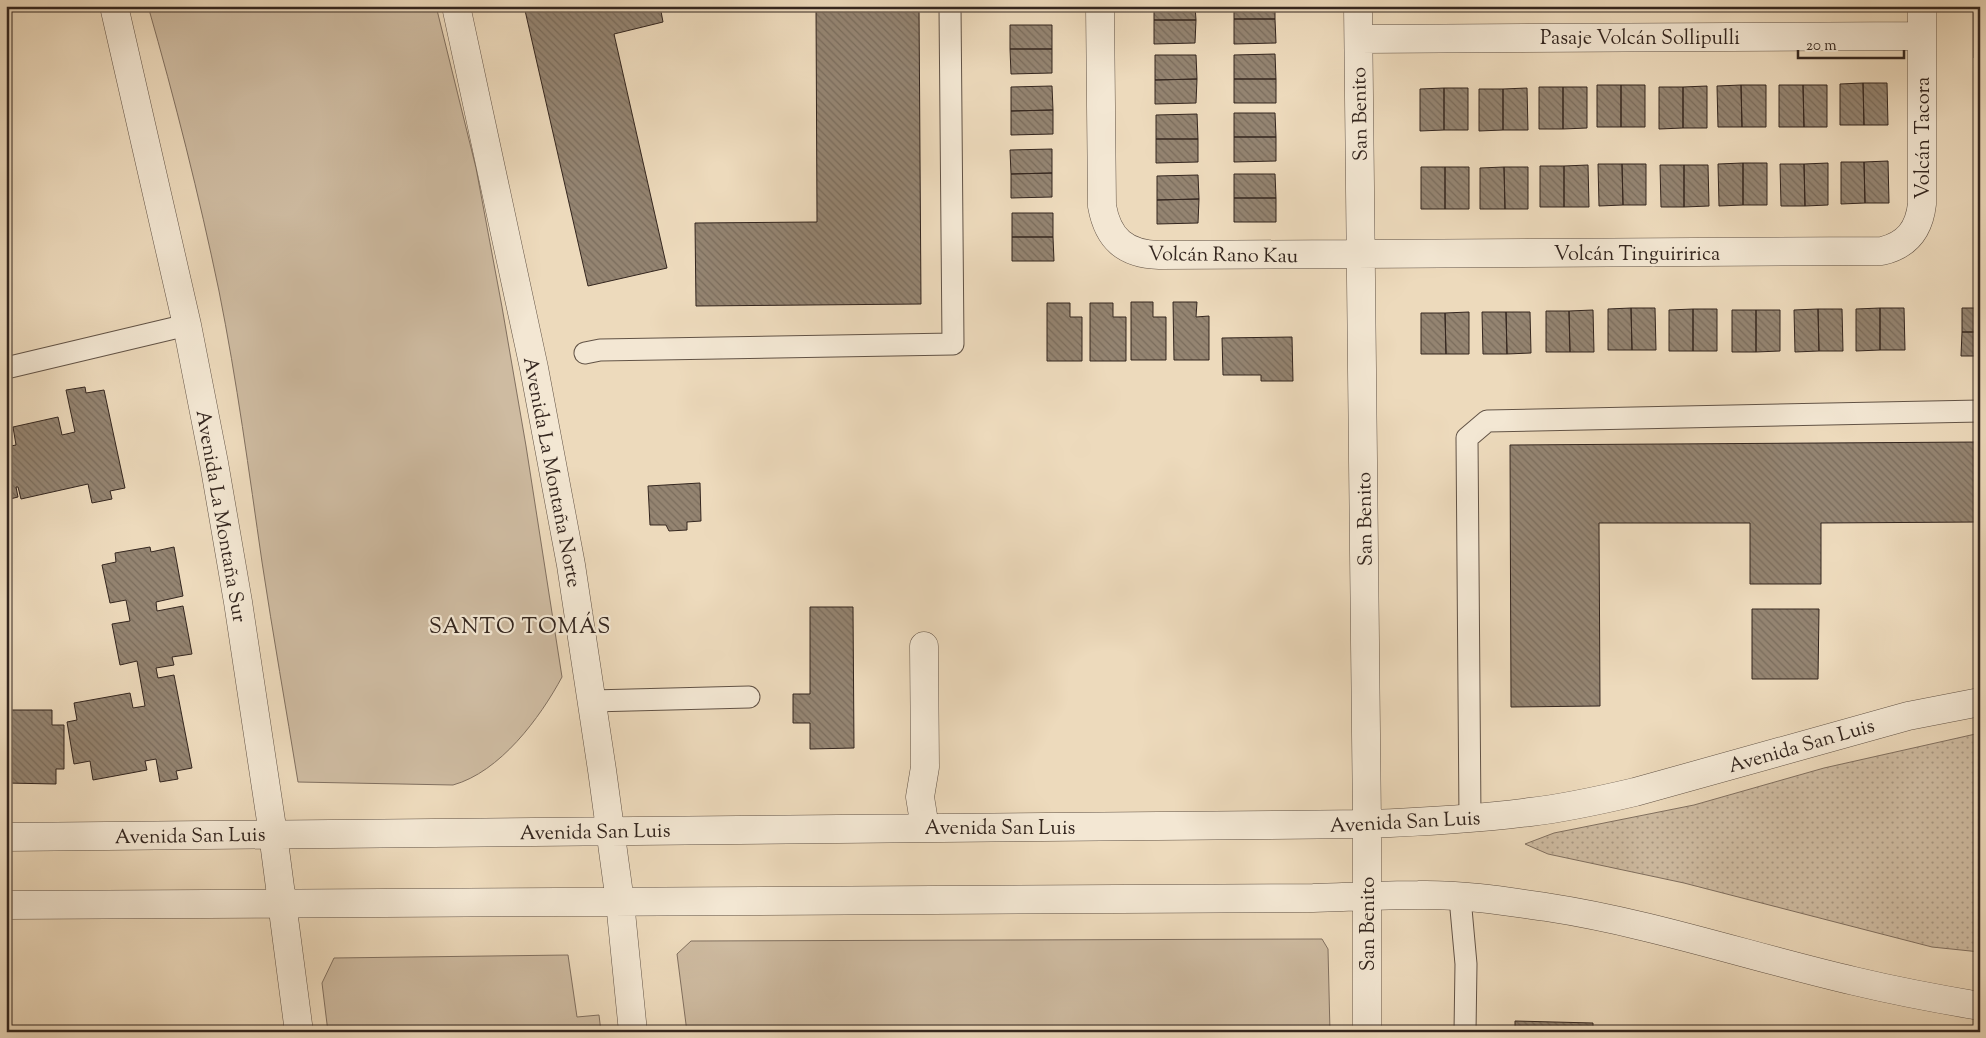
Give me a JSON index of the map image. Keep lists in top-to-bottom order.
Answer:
{
  "streets": {
    "street": [
      "Pasaje Volcán Sollipulli",
      "San Benito",
      "Volcán Tacora",
      "Volcán Tinguiririca",
      "Volcán Rano Kau",
      "Avenida La Montaña Norte",
      "Avenida La Montaña Sur",
      "Avenida San Luis"
    ]
  },
  "crossings": [
    ["Pasaje Volcán Sollipulli", "San Benito"],
    ["Pasaje Volcán Sollipulli", "Volcán Tacora"],
    ["San Benito", "Volcán Tinguiririca"],
    ["San Benito", "Volcán Rano Kau"],
    ["San Benito", "Avenida San Luis"],
    ["Volcán Tacora", "Volcán Tinguiririca"],
    ["Volcán Tinguiririca", "Volcán Rano Kau"],
    ["Avenida La Montaña Norte", "Avenida San Luis"],
    ["Avenida La Montaña Sur", "Avenida San Luis"]
  ],
  "districts": ["SANTO TOMÁS"],
  "scale_bar": "20 m"
}
